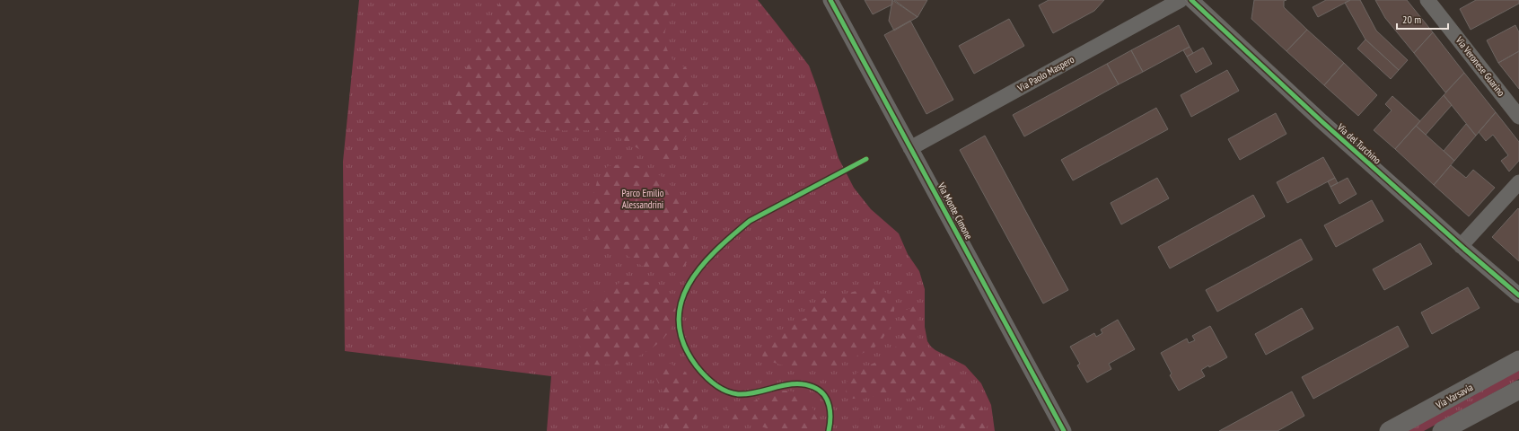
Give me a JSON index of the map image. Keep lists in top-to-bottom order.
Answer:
{
  "streets": {
    "street": [
      "Via Veronese Guarino",
      "Via Paolo Maspero",
      "Via del Turchino",
      "Via Monte Cimone",
      "Via Varsavia"
    ]
  },
  "crossings": [
    ["Via Paolo Maspero", "Via Monte Cimone"]
  ],
  "parks": ["Parco Emilio Alessandrini"],
  "scale_bar": "20 m"
}
